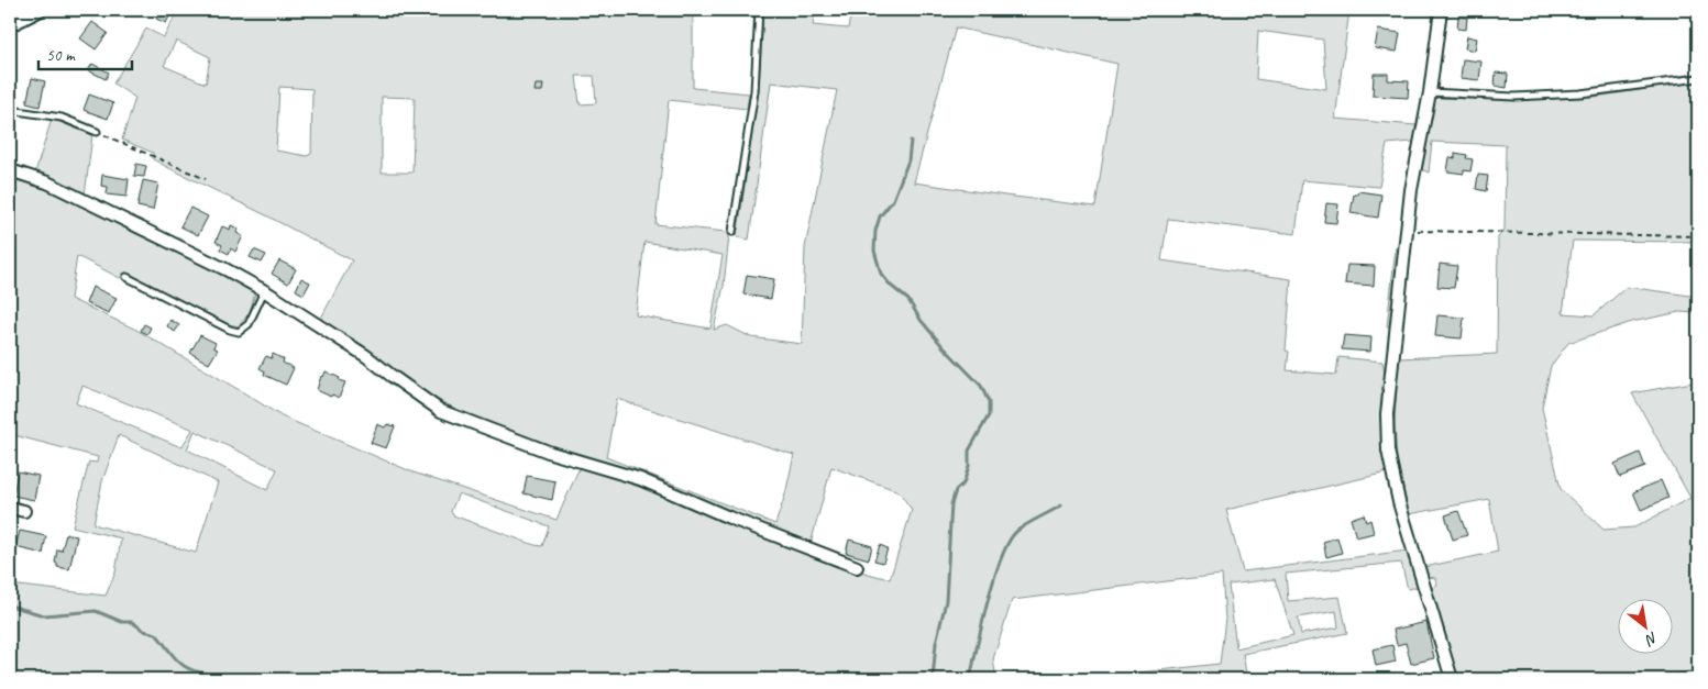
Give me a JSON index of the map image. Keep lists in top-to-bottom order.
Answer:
{
  "scale_bar": "50 m",
  "north": "bottom right"
}
